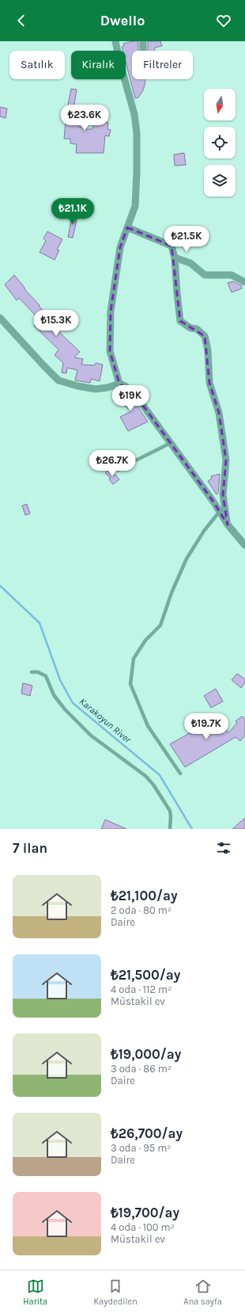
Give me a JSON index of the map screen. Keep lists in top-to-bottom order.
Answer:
{
  "water": ["Karakoyun River"],
  "north": "bottom",
  "page": {
    "header": "Dwello",
    "chip": ["Satılık", "Kiralık", "Filtreler"],
    "price": [
      "₺23.6K",
      "₺21.1K",
      "₺21.5K",
      "₺15.3K",
      "₺19K",
      "₺26.7K",
      "₺19.7K"
    ],
    "heading": "7 ilan",
    "list": [
      {
        "name": "₺21,100/ay",
        "note": "2 oda · 80 m² · Daire"
      },
      {
        "name": "₺21,500/ay",
        "note": "4 oda · 112 m² · Müstakil ev"
      },
      {
        "name": "₺19,000/ay",
        "note": "3 oda · 86 m² · Daire"
      },
      {
        "name": "₺26,700/ay",
        "note": "3 oda · 95 m² · Daire"
      },
      {
        "name": "₺19,700/ay",
        "note": "4 oda · 100 m² · Müstakil ev"
      }
    ],
    "tabs": ["Harita", "Kaydedilen", "Ana sayfa"]
  }
}
